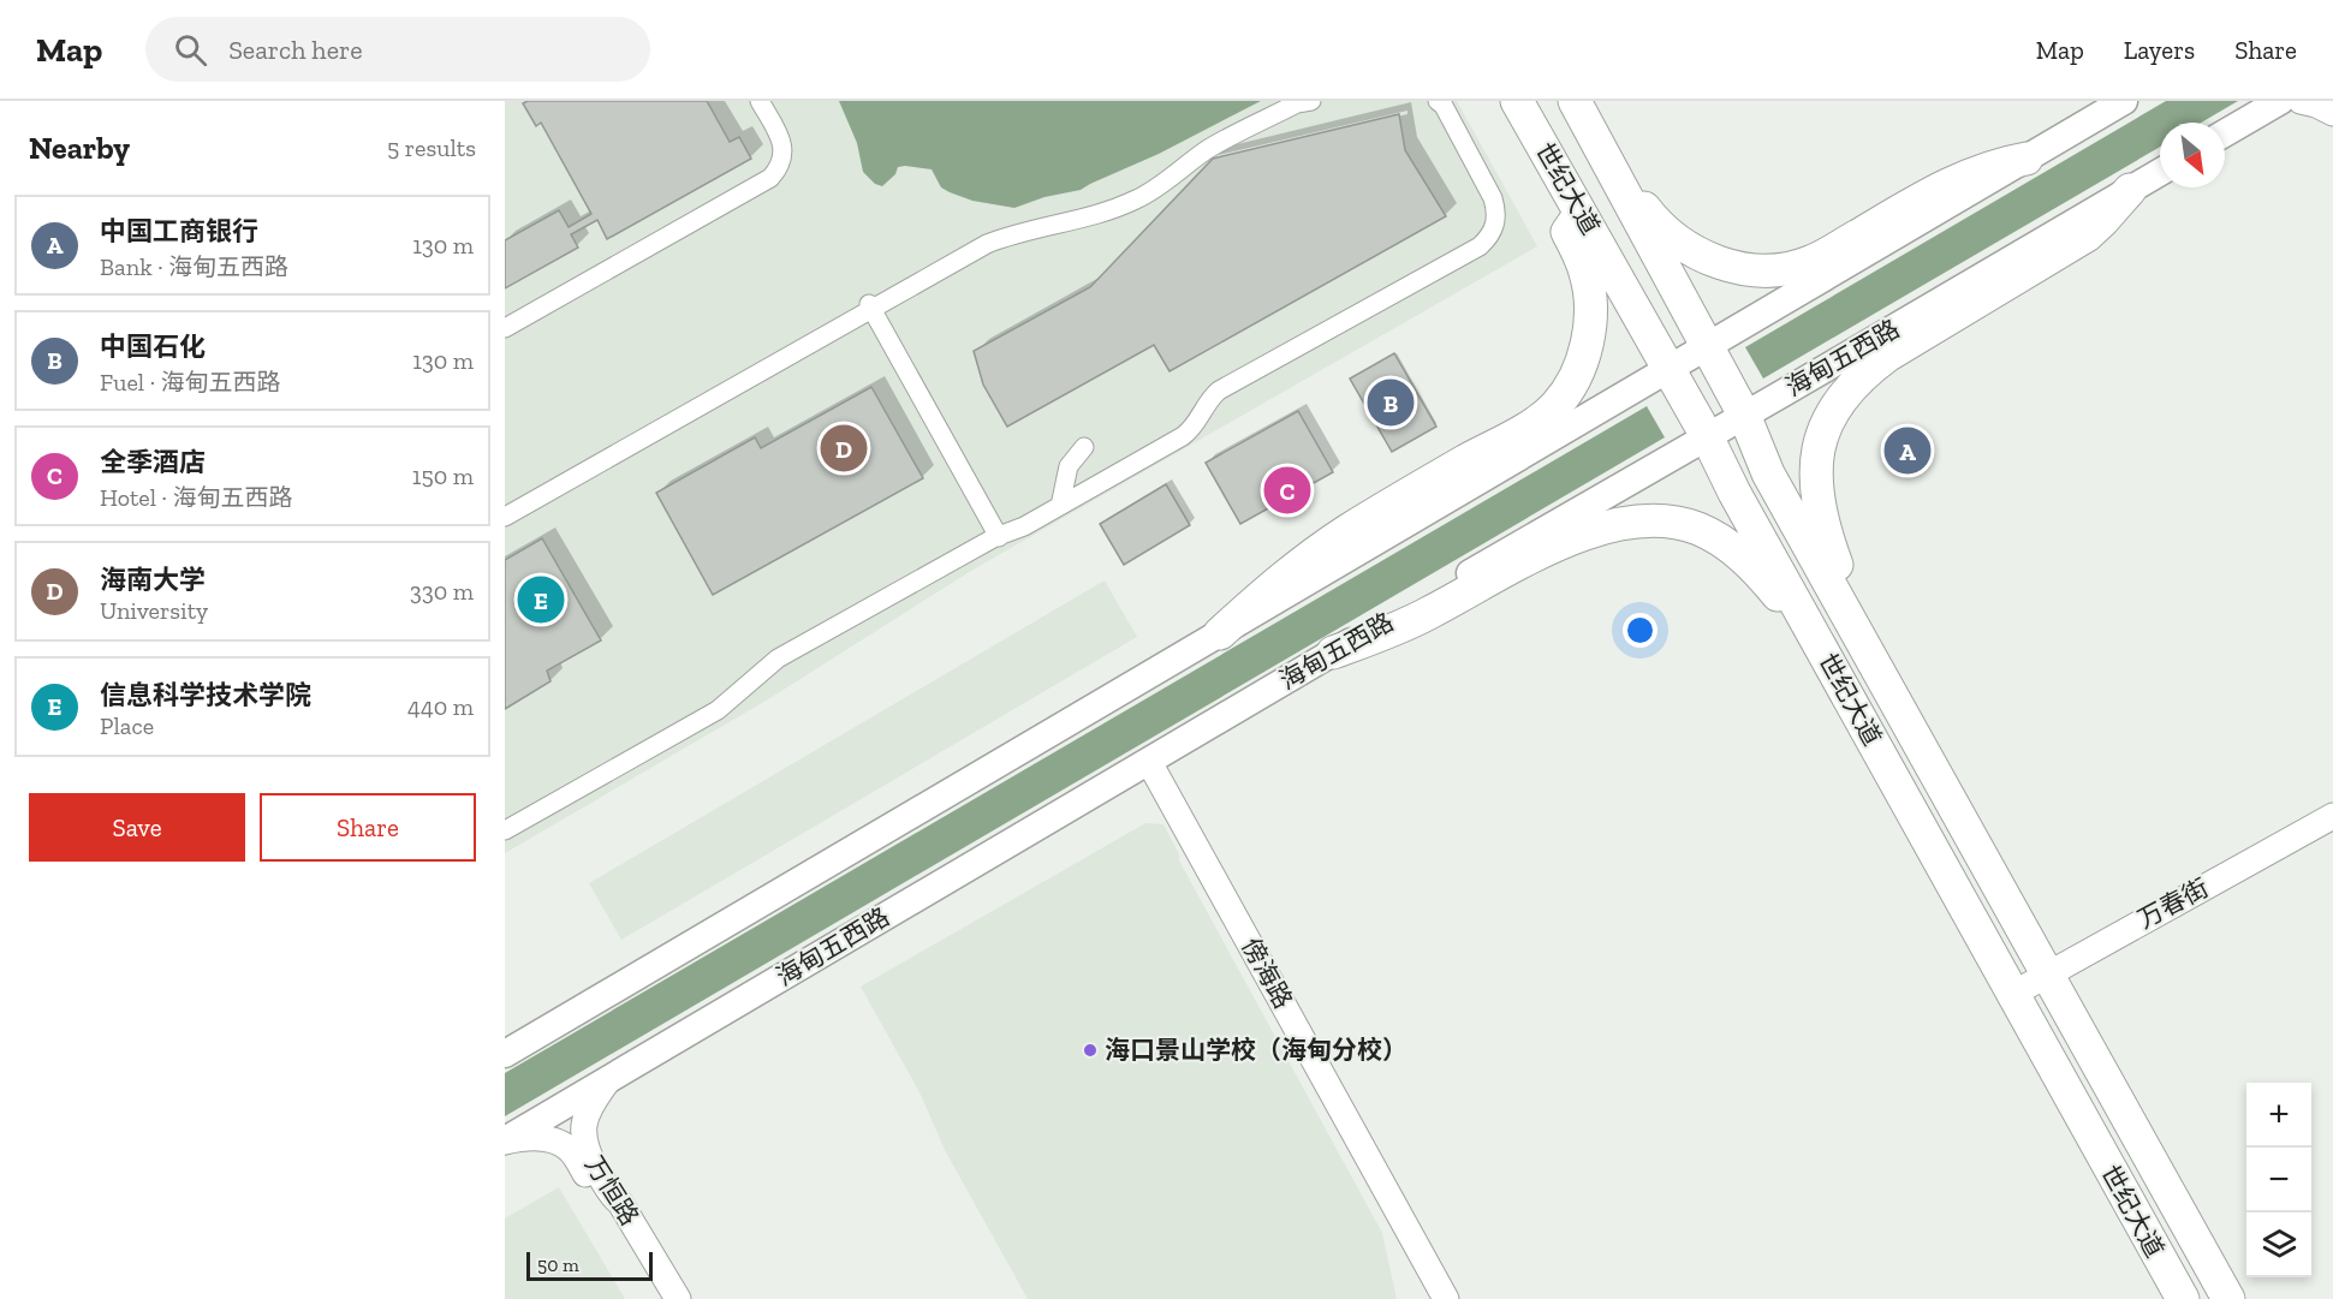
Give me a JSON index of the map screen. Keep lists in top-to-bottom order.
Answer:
{
  "streets": {
    "highway": ["世纪大道"],
    "main road": ["海甸五西路"],
    "street": ["万春街", "傍海路", "万恒路"]
  },
  "crossings": [
    ["世纪大道", "海甸五西路"],
    ["世纪大道", "万春街"],
    ["海甸五西路", "傍海路"],
    ["海甸五西路", "万恒路"]
  ],
  "places": ["海口景山学校（海甸分校）"],
  "scale_bar": "50 m",
  "north": "bottom right",
  "page": {
    "header": "Map",
    "search": "Search here",
    "nav": ["Map", "Layers", "Share"],
    "heading": ["Nearby", "5 results"],
    "list": [
      {
        "mark": "A",
        "name": "中国工商银行",
        "note": "Bank · 海甸五西路",
        "value": "130 m"
      },
      {
        "mark": "B",
        "name": "中国石化",
        "note": "Fuel · 海甸五西路",
        "value": "130 m"
      },
      {
        "mark": "C",
        "name": "全季酒店",
        "note": "Hotel · 海甸五西路",
        "value": "150 m"
      },
      {
        "mark": "D",
        "name": "海南大学",
        "note": "University",
        "value": "330 m"
      },
      {
        "mark": "E",
        "name": "信息科学技术学院",
        "note": "Place",
        "value": "440 m"
      }
    ],
    "pins": [
      "B",
      "D",
      "A",
      "C",
      "E"
    ],
    "buttons": ["Save", "Share"],
    "map_buttons": ["+", "−"],
    "scale": "50 m"
  }
}
